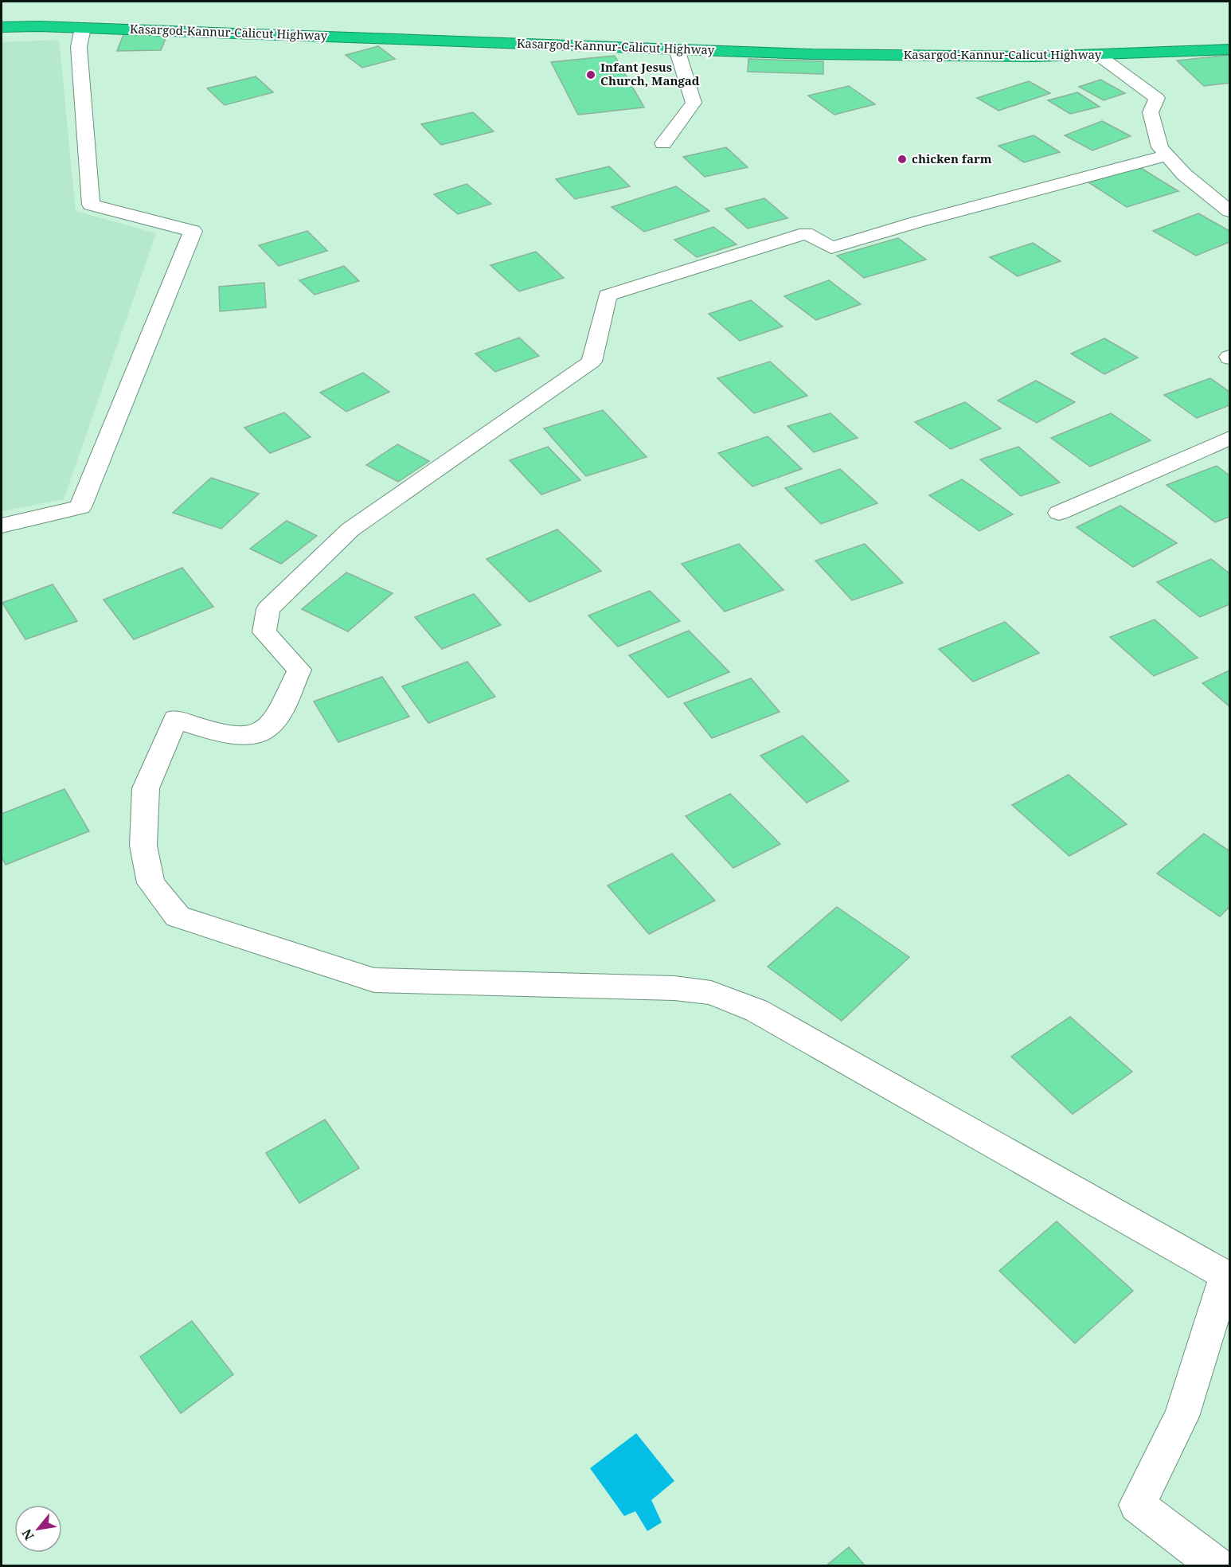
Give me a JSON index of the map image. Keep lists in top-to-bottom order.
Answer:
{
  "streets": {
    "highway": ["Kasargod-Kannur-Calicut Highway"]
  },
  "places": ["Infant Jesus Church, Mangad", "chicken farm"],
  "north": "bottom left"
}
